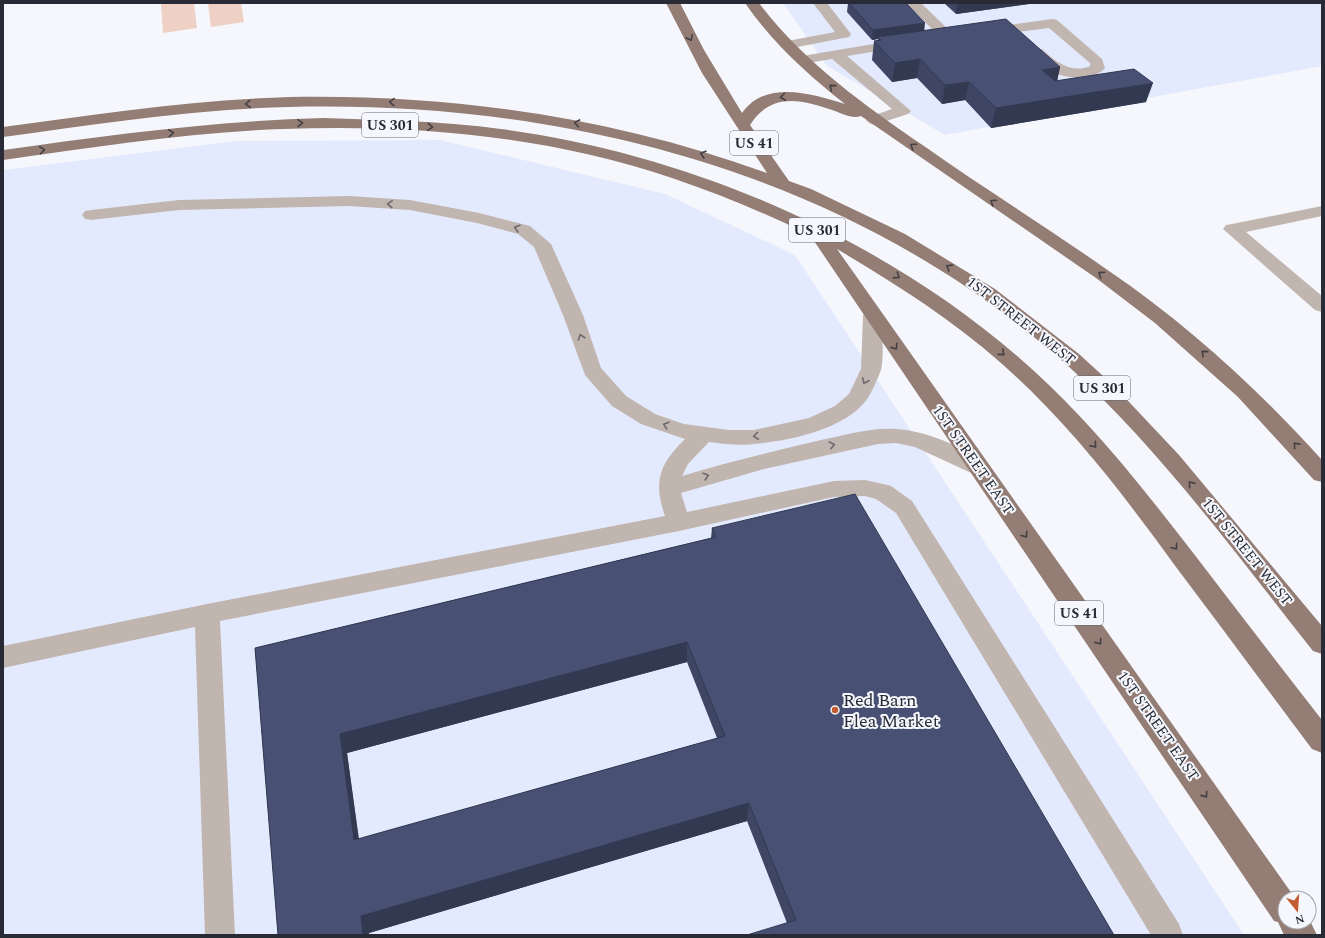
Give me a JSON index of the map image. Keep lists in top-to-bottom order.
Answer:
{
  "streets": {
    "main road": [
      "US 301",
      "US 41",
      "1ST STREET WEST",
      "1ST STREET EAST"
    ]
  },
  "one_way": ["1ST STREET EAST"],
  "places": ["Red Barn Flea Market"],
  "north": "bottom"
}
